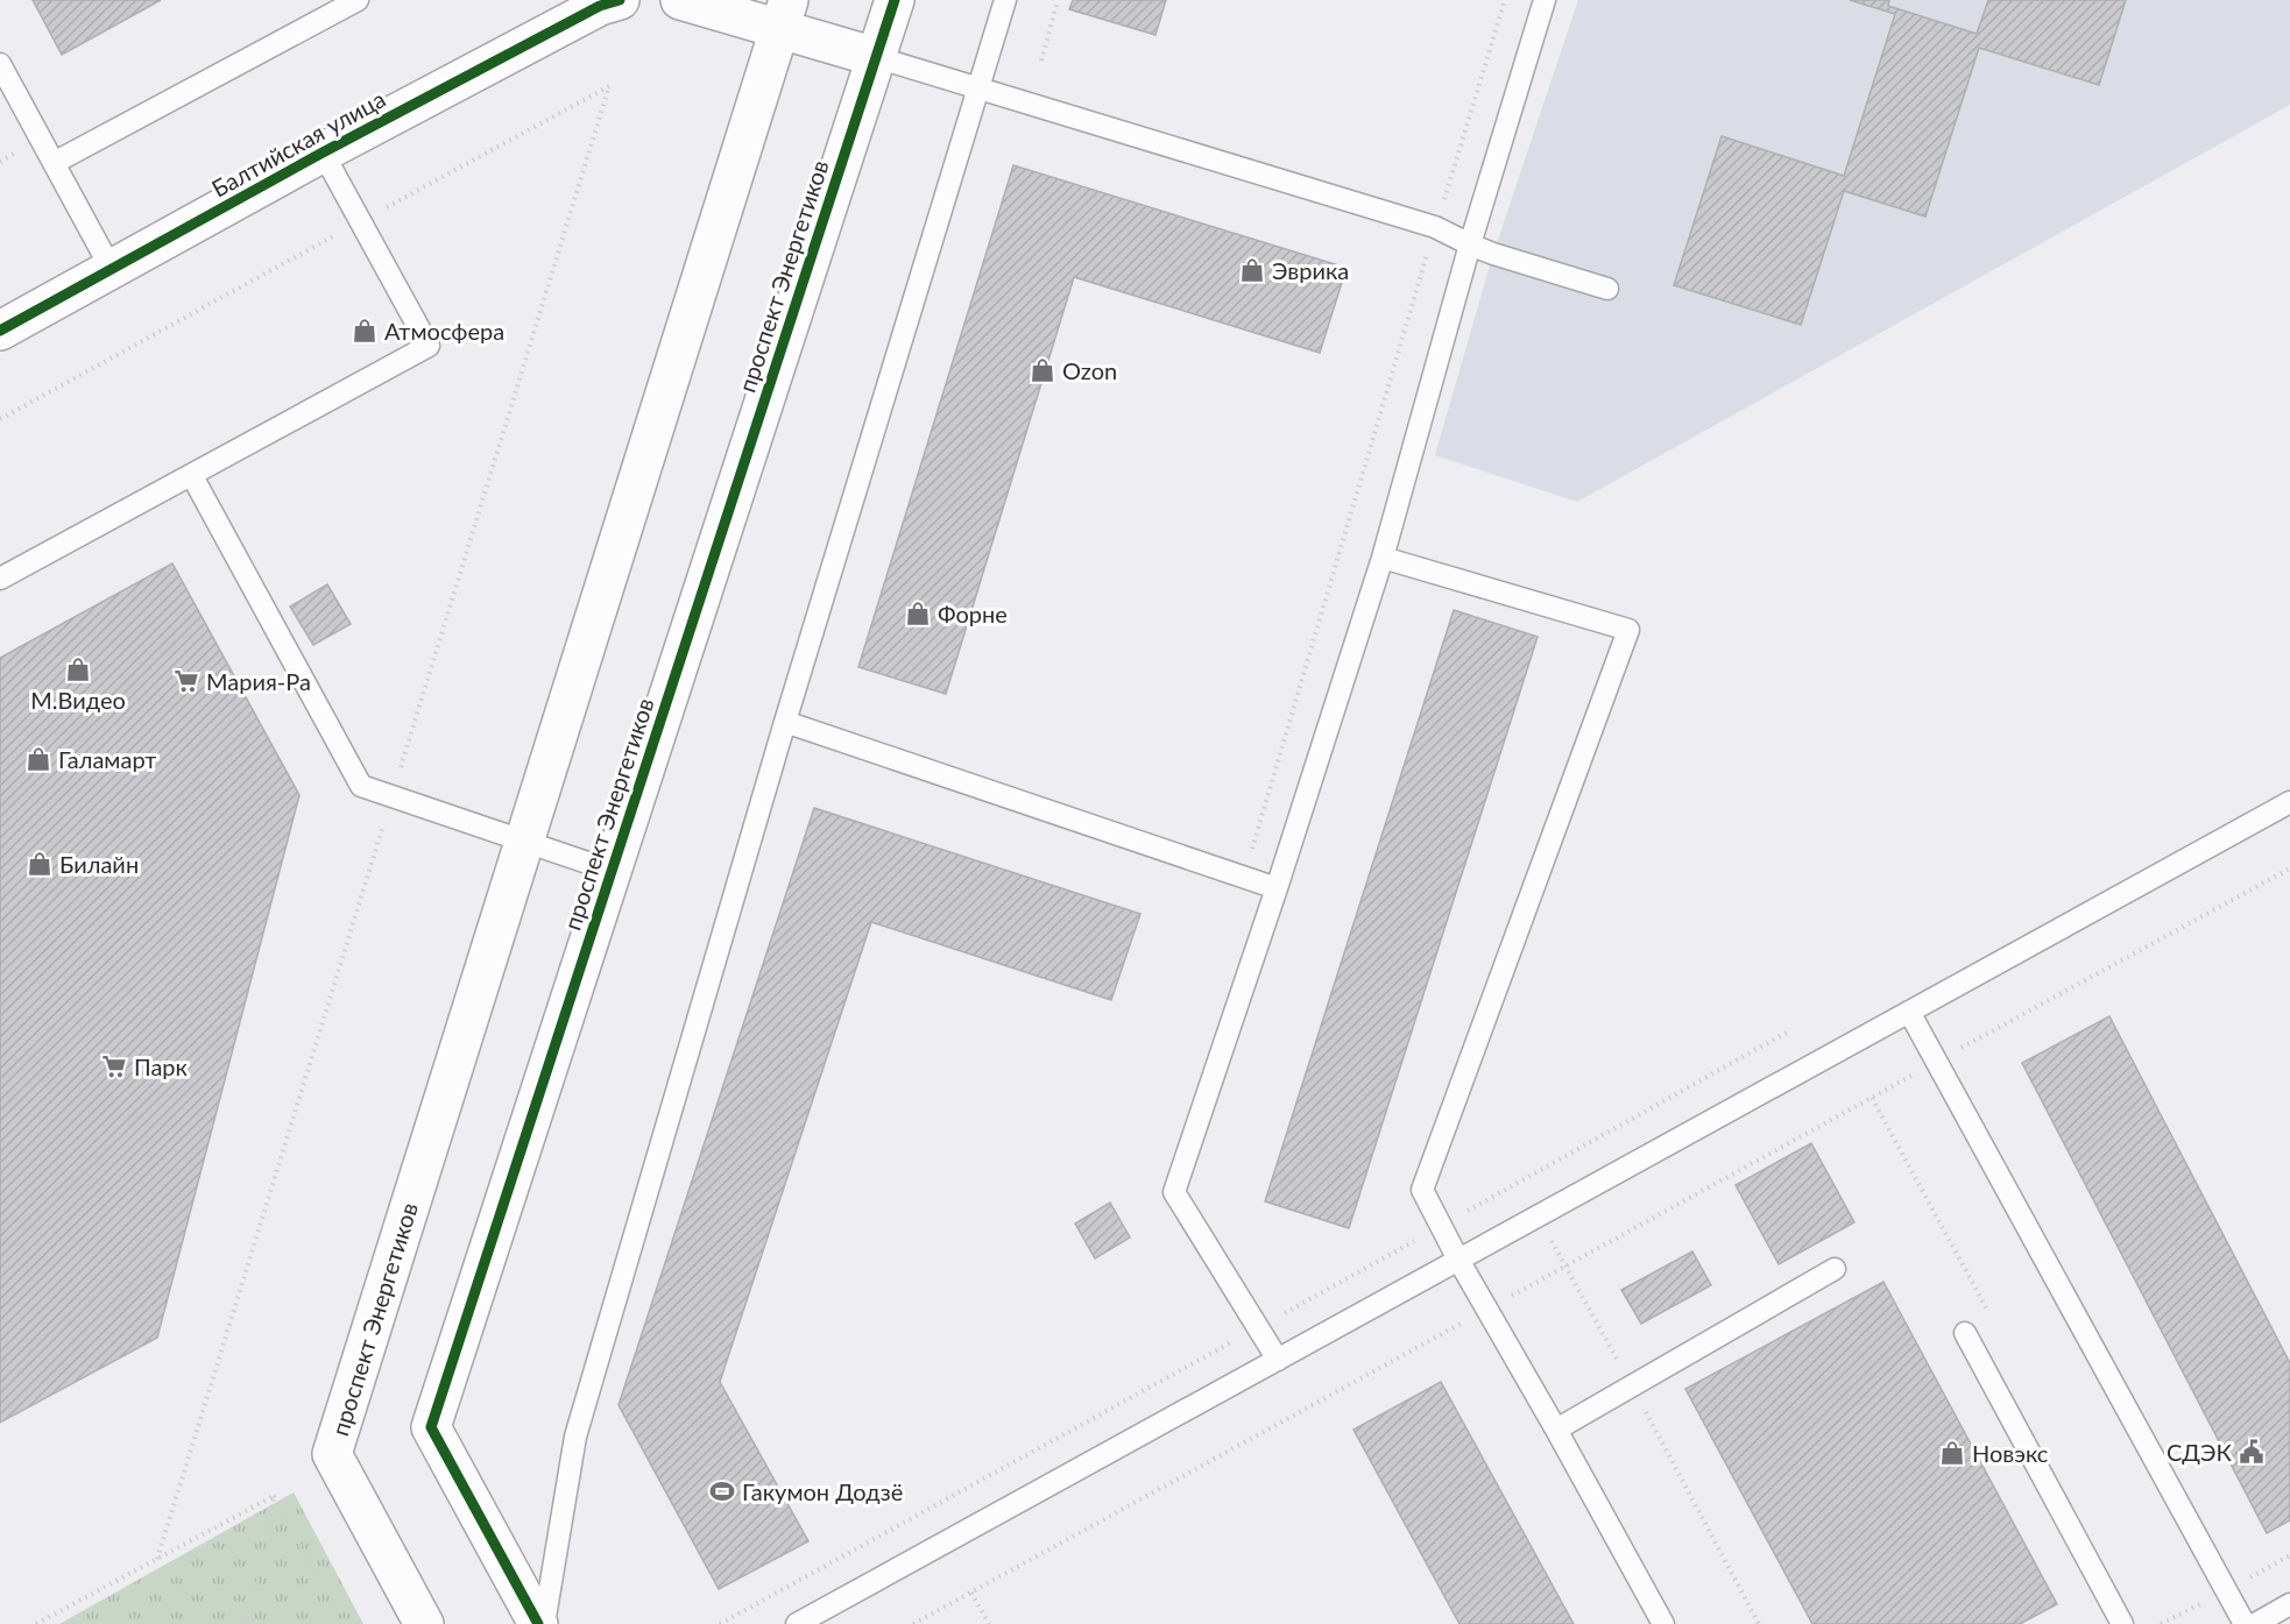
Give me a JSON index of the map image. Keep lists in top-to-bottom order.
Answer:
{
  "streets": {
    "street": ["Балтийская улица", "проспект Энергетиков"]
  },
  "places": {
    "shop": [
      "Эврика",
      "Атмосфера",
      "Ozon",
      "Форне",
      "М.Видео",
      "Галамарт",
      "Билайн",
      "Новэкс"
    ],
    "supermarket": ["Мария-Ра", "Парк"],
    "public building": ["СДЭК"],
    "sports": ["Гакумон Додзё"]
  }
}
